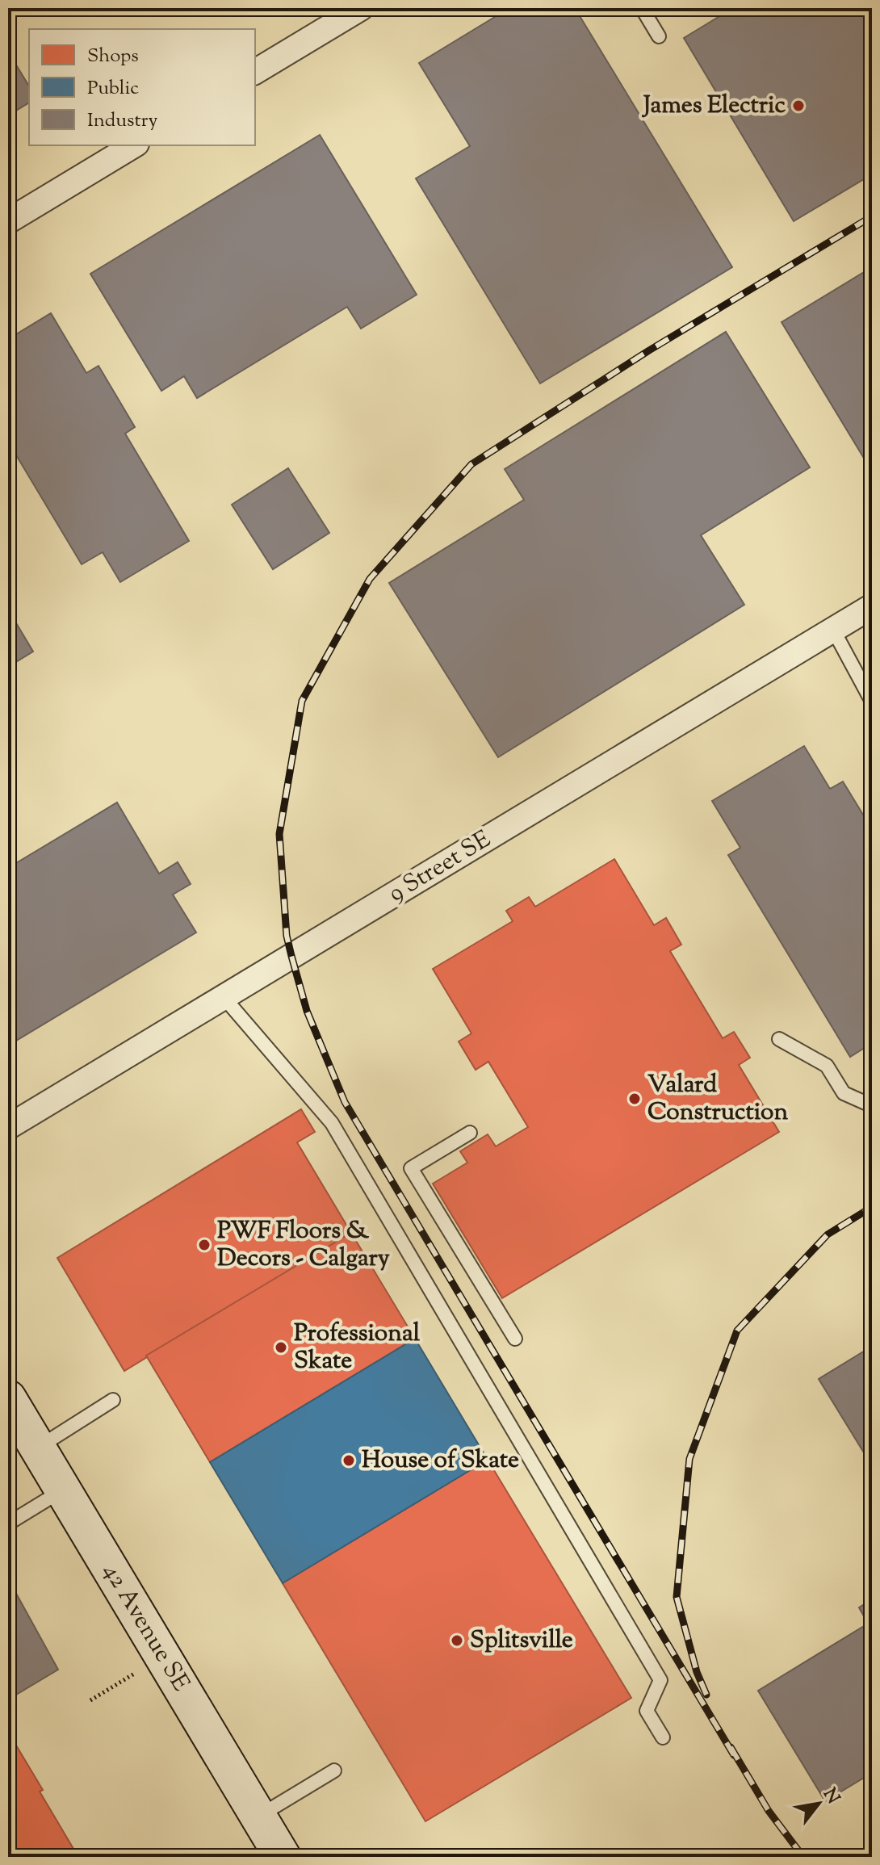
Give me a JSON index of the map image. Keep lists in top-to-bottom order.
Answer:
{
  "streets": {
    "street": ["9 Street SE", "42 Avenue SE"]
  },
  "places": [
    "James Electric",
    "Valard Construction",
    "PWF Floors & Decors - Calgary",
    "Professional Skate",
    "House of Skate",
    "Splitsville"
  ],
  "legend": ["Shops", "Public", "Industry"],
  "north": "top right"
}
